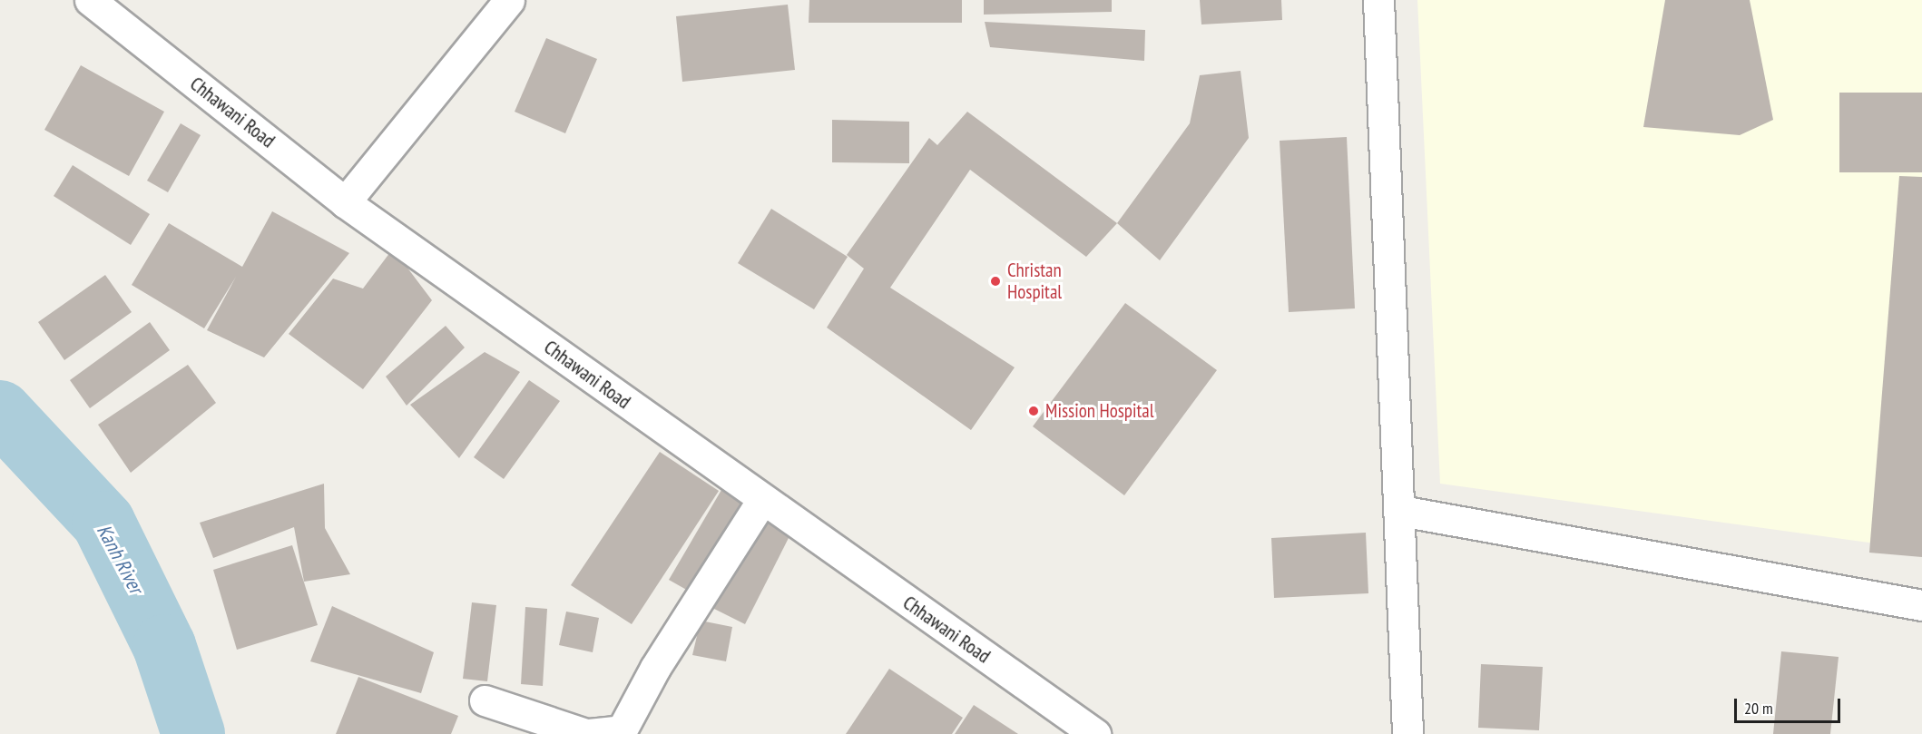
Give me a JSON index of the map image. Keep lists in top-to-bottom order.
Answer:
{
  "streets": {
    "street": ["Chhawani Road"]
  },
  "water": ["Kanh River"],
  "places": ["Christan Hospital", "Mission Hospital"],
  "scale_bar": "20 m"
}
